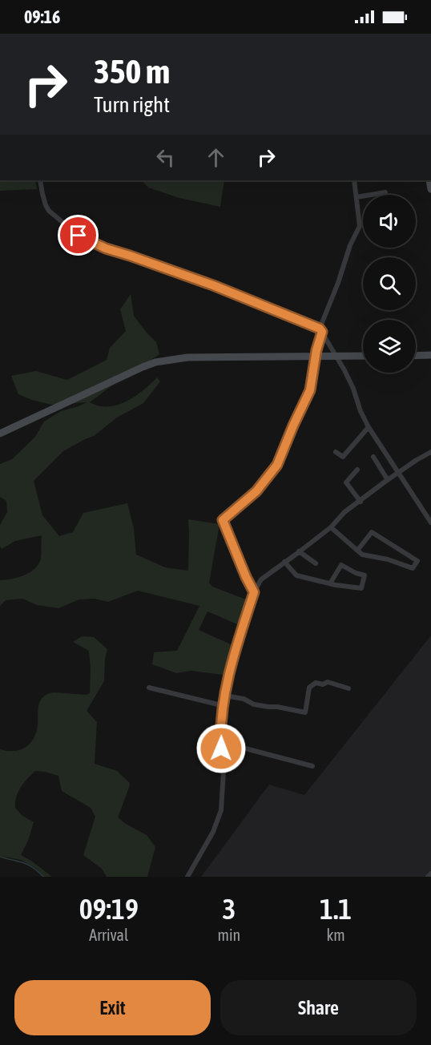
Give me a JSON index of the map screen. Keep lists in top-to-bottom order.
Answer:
{
  "page": {
    "status": "09:16",
    "turn": ["350 m", "Turn right"],
    "eta": [
      "09:19",
      "Arrival",
      "3",
      "min",
      "1.1",
      "km"
    ],
    "buttons": ["Exit", "Share"]
  }
}
